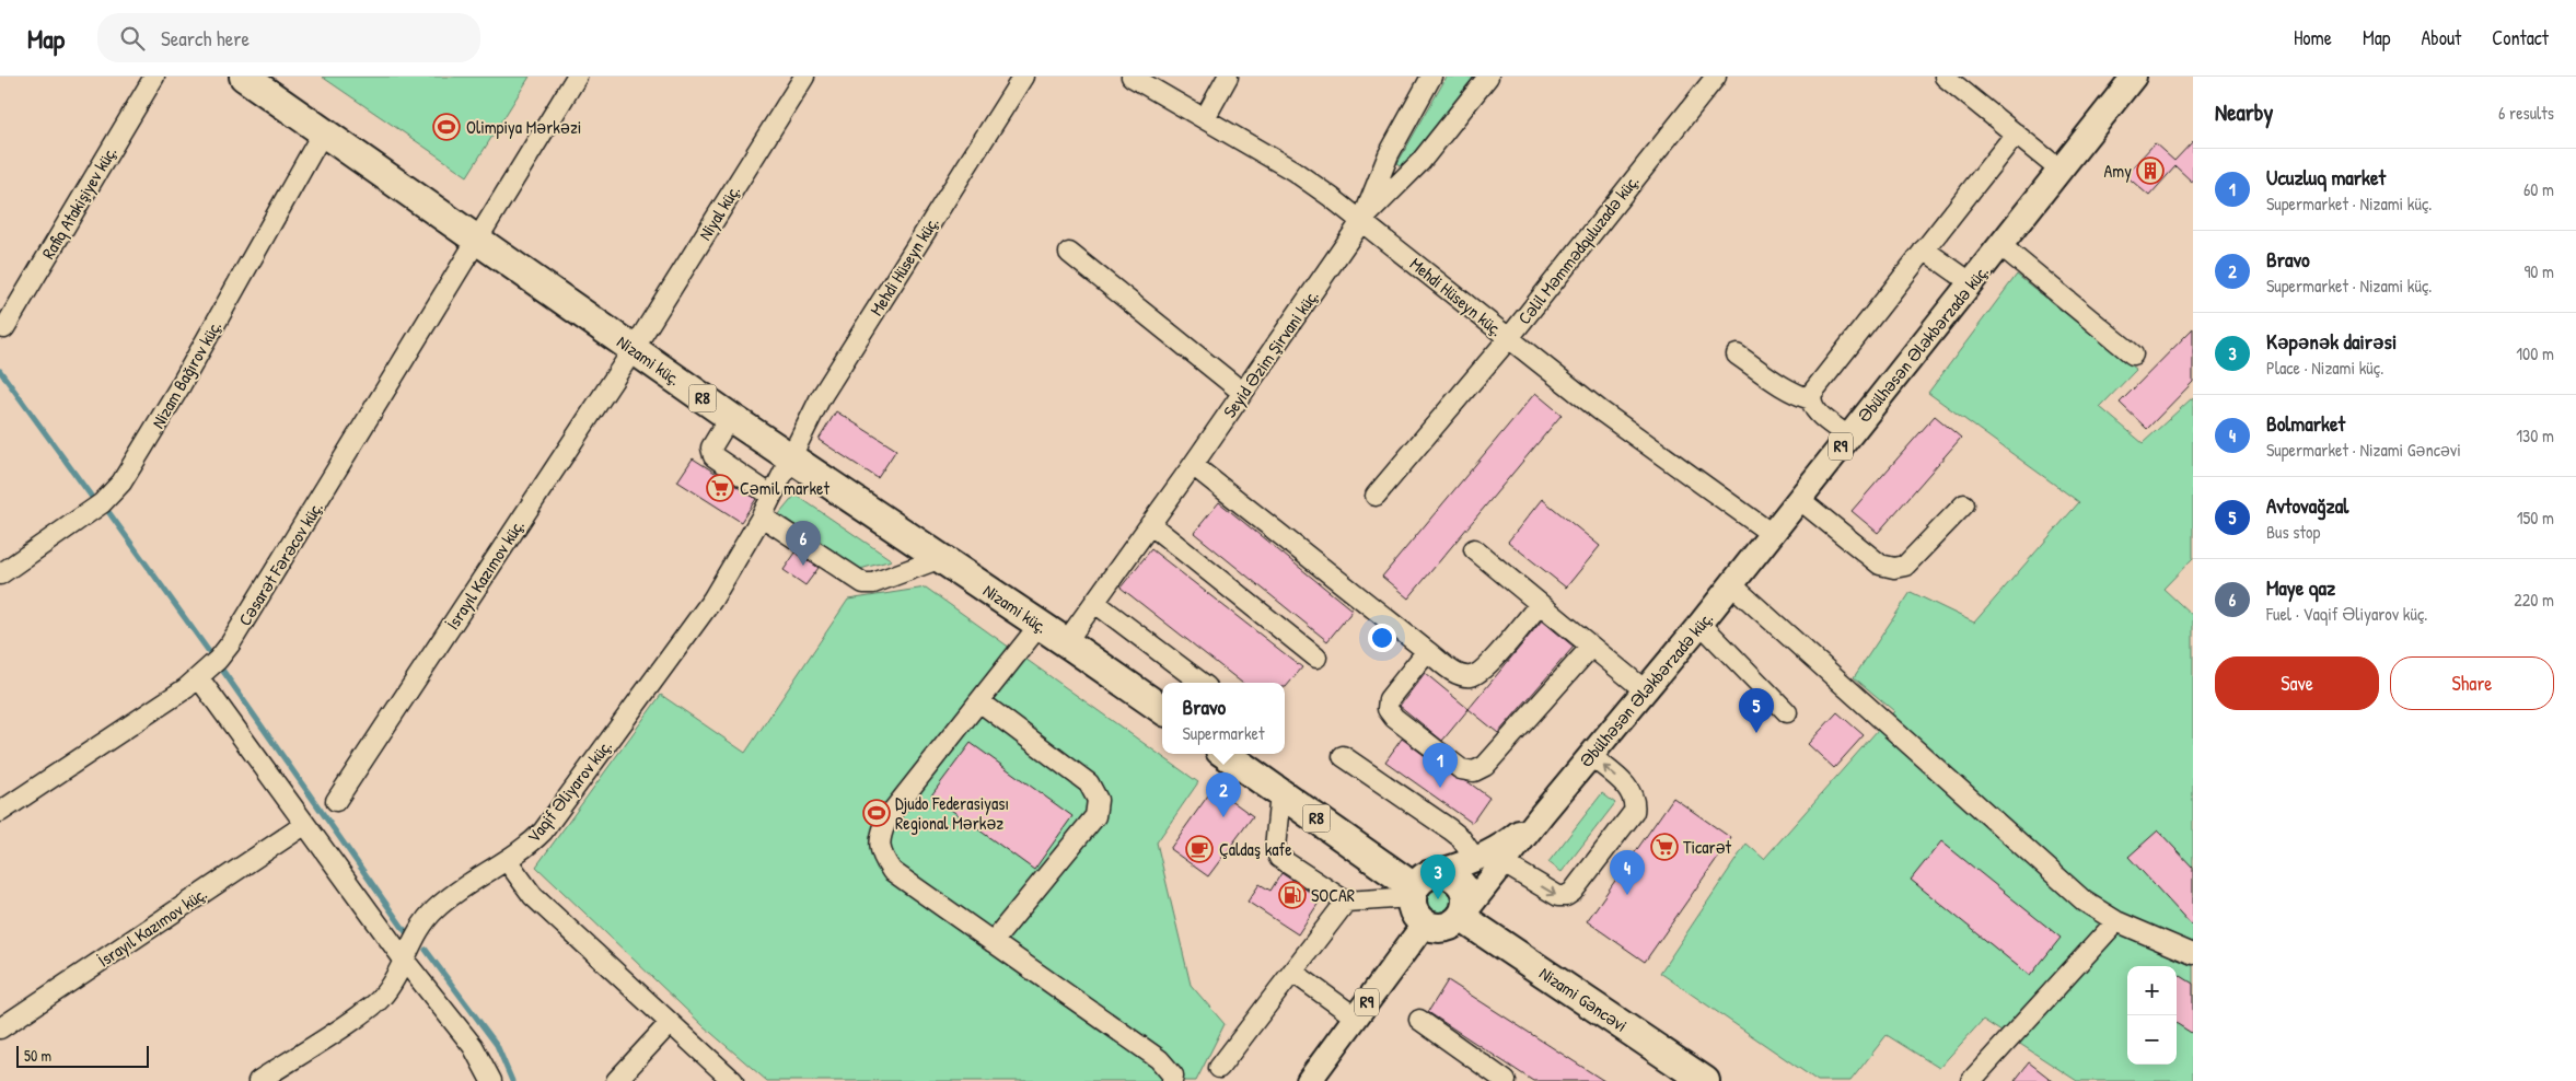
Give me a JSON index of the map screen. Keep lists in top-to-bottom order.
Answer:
{
  "streets": {
    "highway": ["Nizami küç.", "R8", "Nizami Gəncəvi"],
    "main road": ["Əbülhəsən Ələkbərzadə küç.", "R9"],
    "street": [
      "Rafiq Atakişiyev küç.",
      "Niyal küç.",
      "Cəlil Məmmədquluzadə küç.",
      "Mehdi Hüseyn küç.",
      "Seyid Əzim Şirvani küç.",
      "Nizam Bağırov küç.",
      "Cəsarət Fərəcov küç.",
      "İsrayıl Kazımov küç.",
      "Vaqif Əliyarov küç."
    ]
  },
  "crossings": [
    ["Niyal küç.", "Nizami küç."],
    ["Niyal küç.", "İsrayıl Kazımov küç."],
    ["Cəlil Məmmədquluzadə küç.", "Mehdi Hüseyn küç."],
    ["Mehdi Hüseyn küç.", "Əbülhəsən Ələkbərzadə küç."],
    ["Mehdi Hüseyn küç.", "Seyid Əzim Şirvani küç."],
    ["Mehdi Hüseyn küç.", "Nizami küç."],
    ["Mehdi Hüseyn küç.", "Vaqif Əliyarov küç."],
    ["Seyid Əzim Şirvani küç.", "Nizami küç."],
    ["Nizami küç.", "Nizam Bağırov küç."],
    ["Nizami küç.", "Cəsarət Fərəcov küç."],
    ["Nizami küç.", "İsrayıl Kazımov küç."],
    ["Nizami küç.", "Vaqif Əliyarov küç."]
  ],
  "places": {
    "sports": ["Olimpiya Mərkəzi", "Djudo Federasiyası Regional Mərkəz"],
    "building": ["Amy"],
    "supermarket": ["Cəmil market", "Ticarət"],
    "cafe": ["Çaldaş kafe"],
    "fuel station": ["SOCAR"]
  },
  "scale_bar": "50 m",
  "page": {
    "header": "Map",
    "search": "Search here",
    "nav": [
      "Home",
      "Map",
      "About",
      "Contact"
    ],
    "heading": ["Nearby", "6 results"],
    "list": [
      {
        "mark": "1",
        "name": "Ucuzluq market",
        "note": "Supermarket · Nizami küç.",
        "value": "60 m"
      },
      {
        "mark": "2",
        "name": "Bravo",
        "note": "Supermarket · Nizami küç.",
        "value": "90 m"
      },
      {
        "mark": "3",
        "name": "Kəpənək dairəsi",
        "note": "Place · Nizami küç.",
        "value": "100 m"
      },
      {
        "mark": "4",
        "name": "Bolmarket",
        "note": "Supermarket · Nizami Gəncəvi",
        "value": "130 m"
      },
      {
        "mark": "5",
        "name": "Avtovağzal",
        "note": "Bus stop",
        "value": "150 m"
      },
      {
        "mark": "6",
        "name": "Maye qaz",
        "note": "Fuel · Vaqif Əliyarov küç.",
        "value": "220 m"
      }
    ],
    "pins": [
      "6",
      "5",
      "1",
      "2",
      "4",
      "3"
    ],
    "buttons": ["Save", "Share"],
    "popup": ["Bravo", "Supermarket"],
    "map_buttons": ["+", "−"],
    "scale": "50 m"
  }
}
